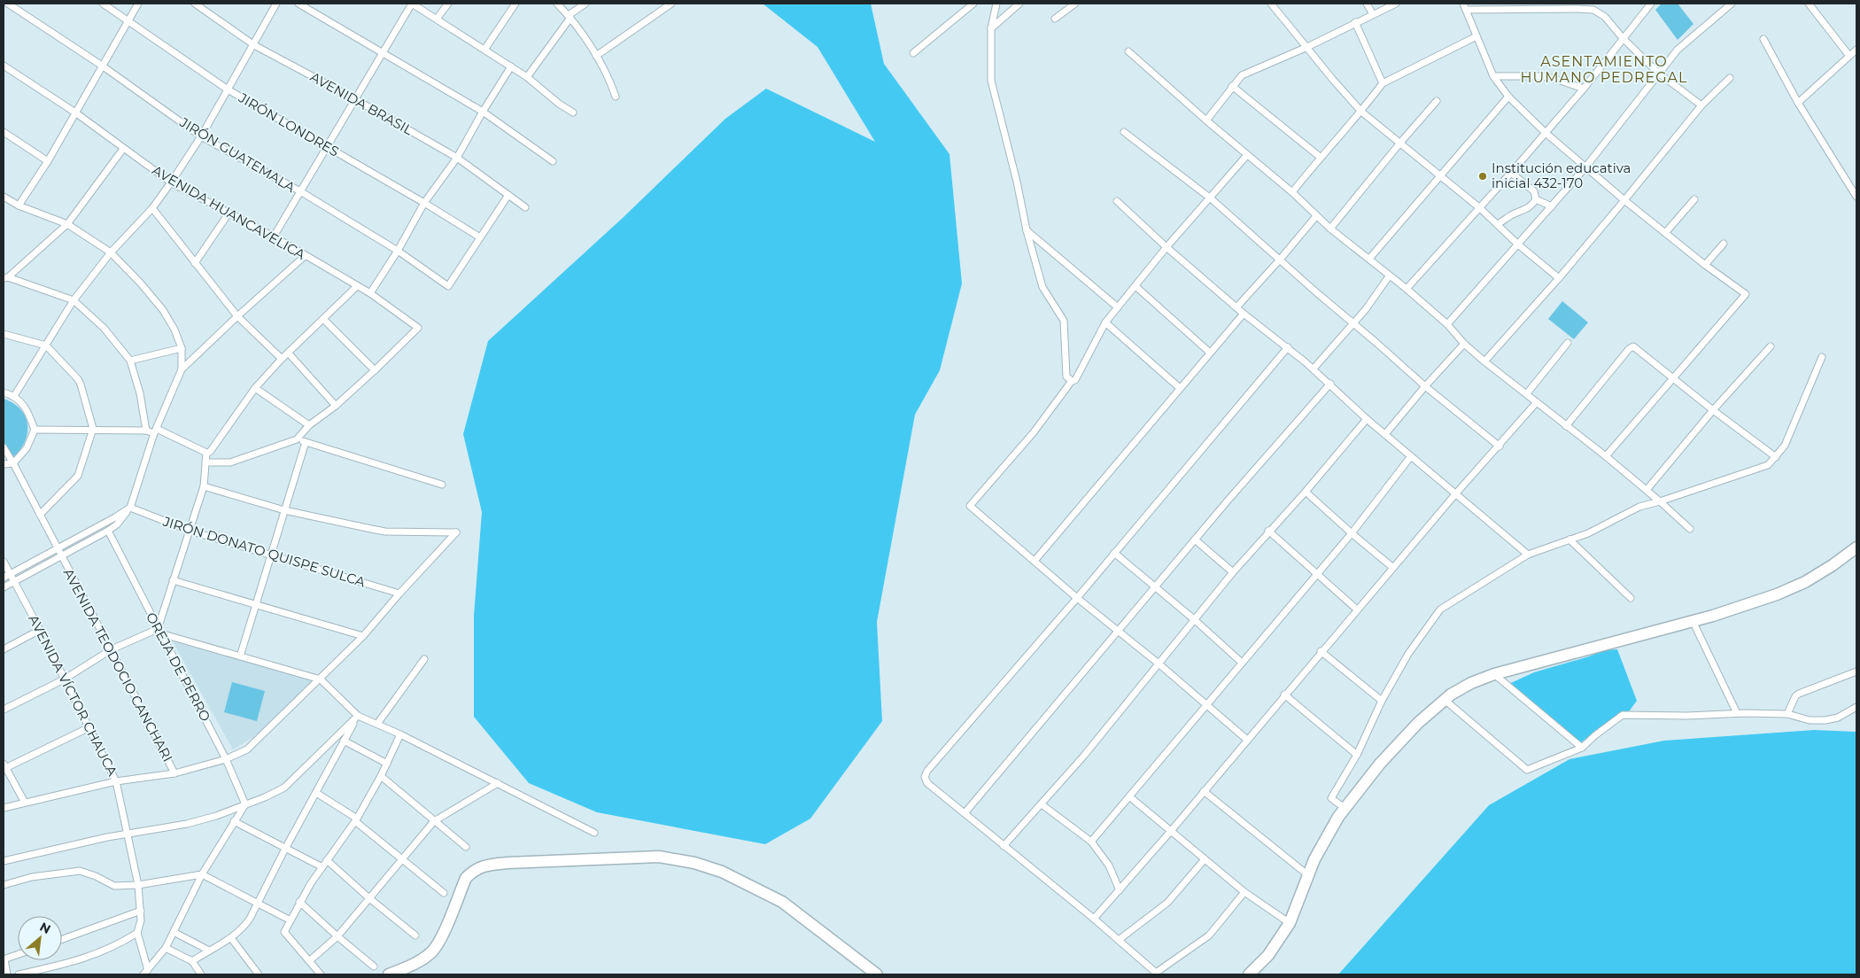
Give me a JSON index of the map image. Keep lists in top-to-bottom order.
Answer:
{
  "streets": {
    "street": [
      "AVENIDA BRASIL",
      "JIRÓN LONDRES",
      "JIRÓN GUATEMALA",
      "AVENIDA HUANCAVELICA",
      "JIRÓN DONATO QUISPE SULCA",
      "AVENIDA TEODOCIO CANCHARI",
      "OREJA DE PERRO",
      "AVENIDA VÍCTOR CHAUCA"
    ]
  },
  "crossings": [
    ["JIRÓN LONDRES", "JIRÓN GUATEMALA"]
  ],
  "districts": ["ASENTAMIENTO HUMANO PEDREGAL"],
  "places": ["Institución educativa inicial 432-170"],
  "north": "top right"
}
